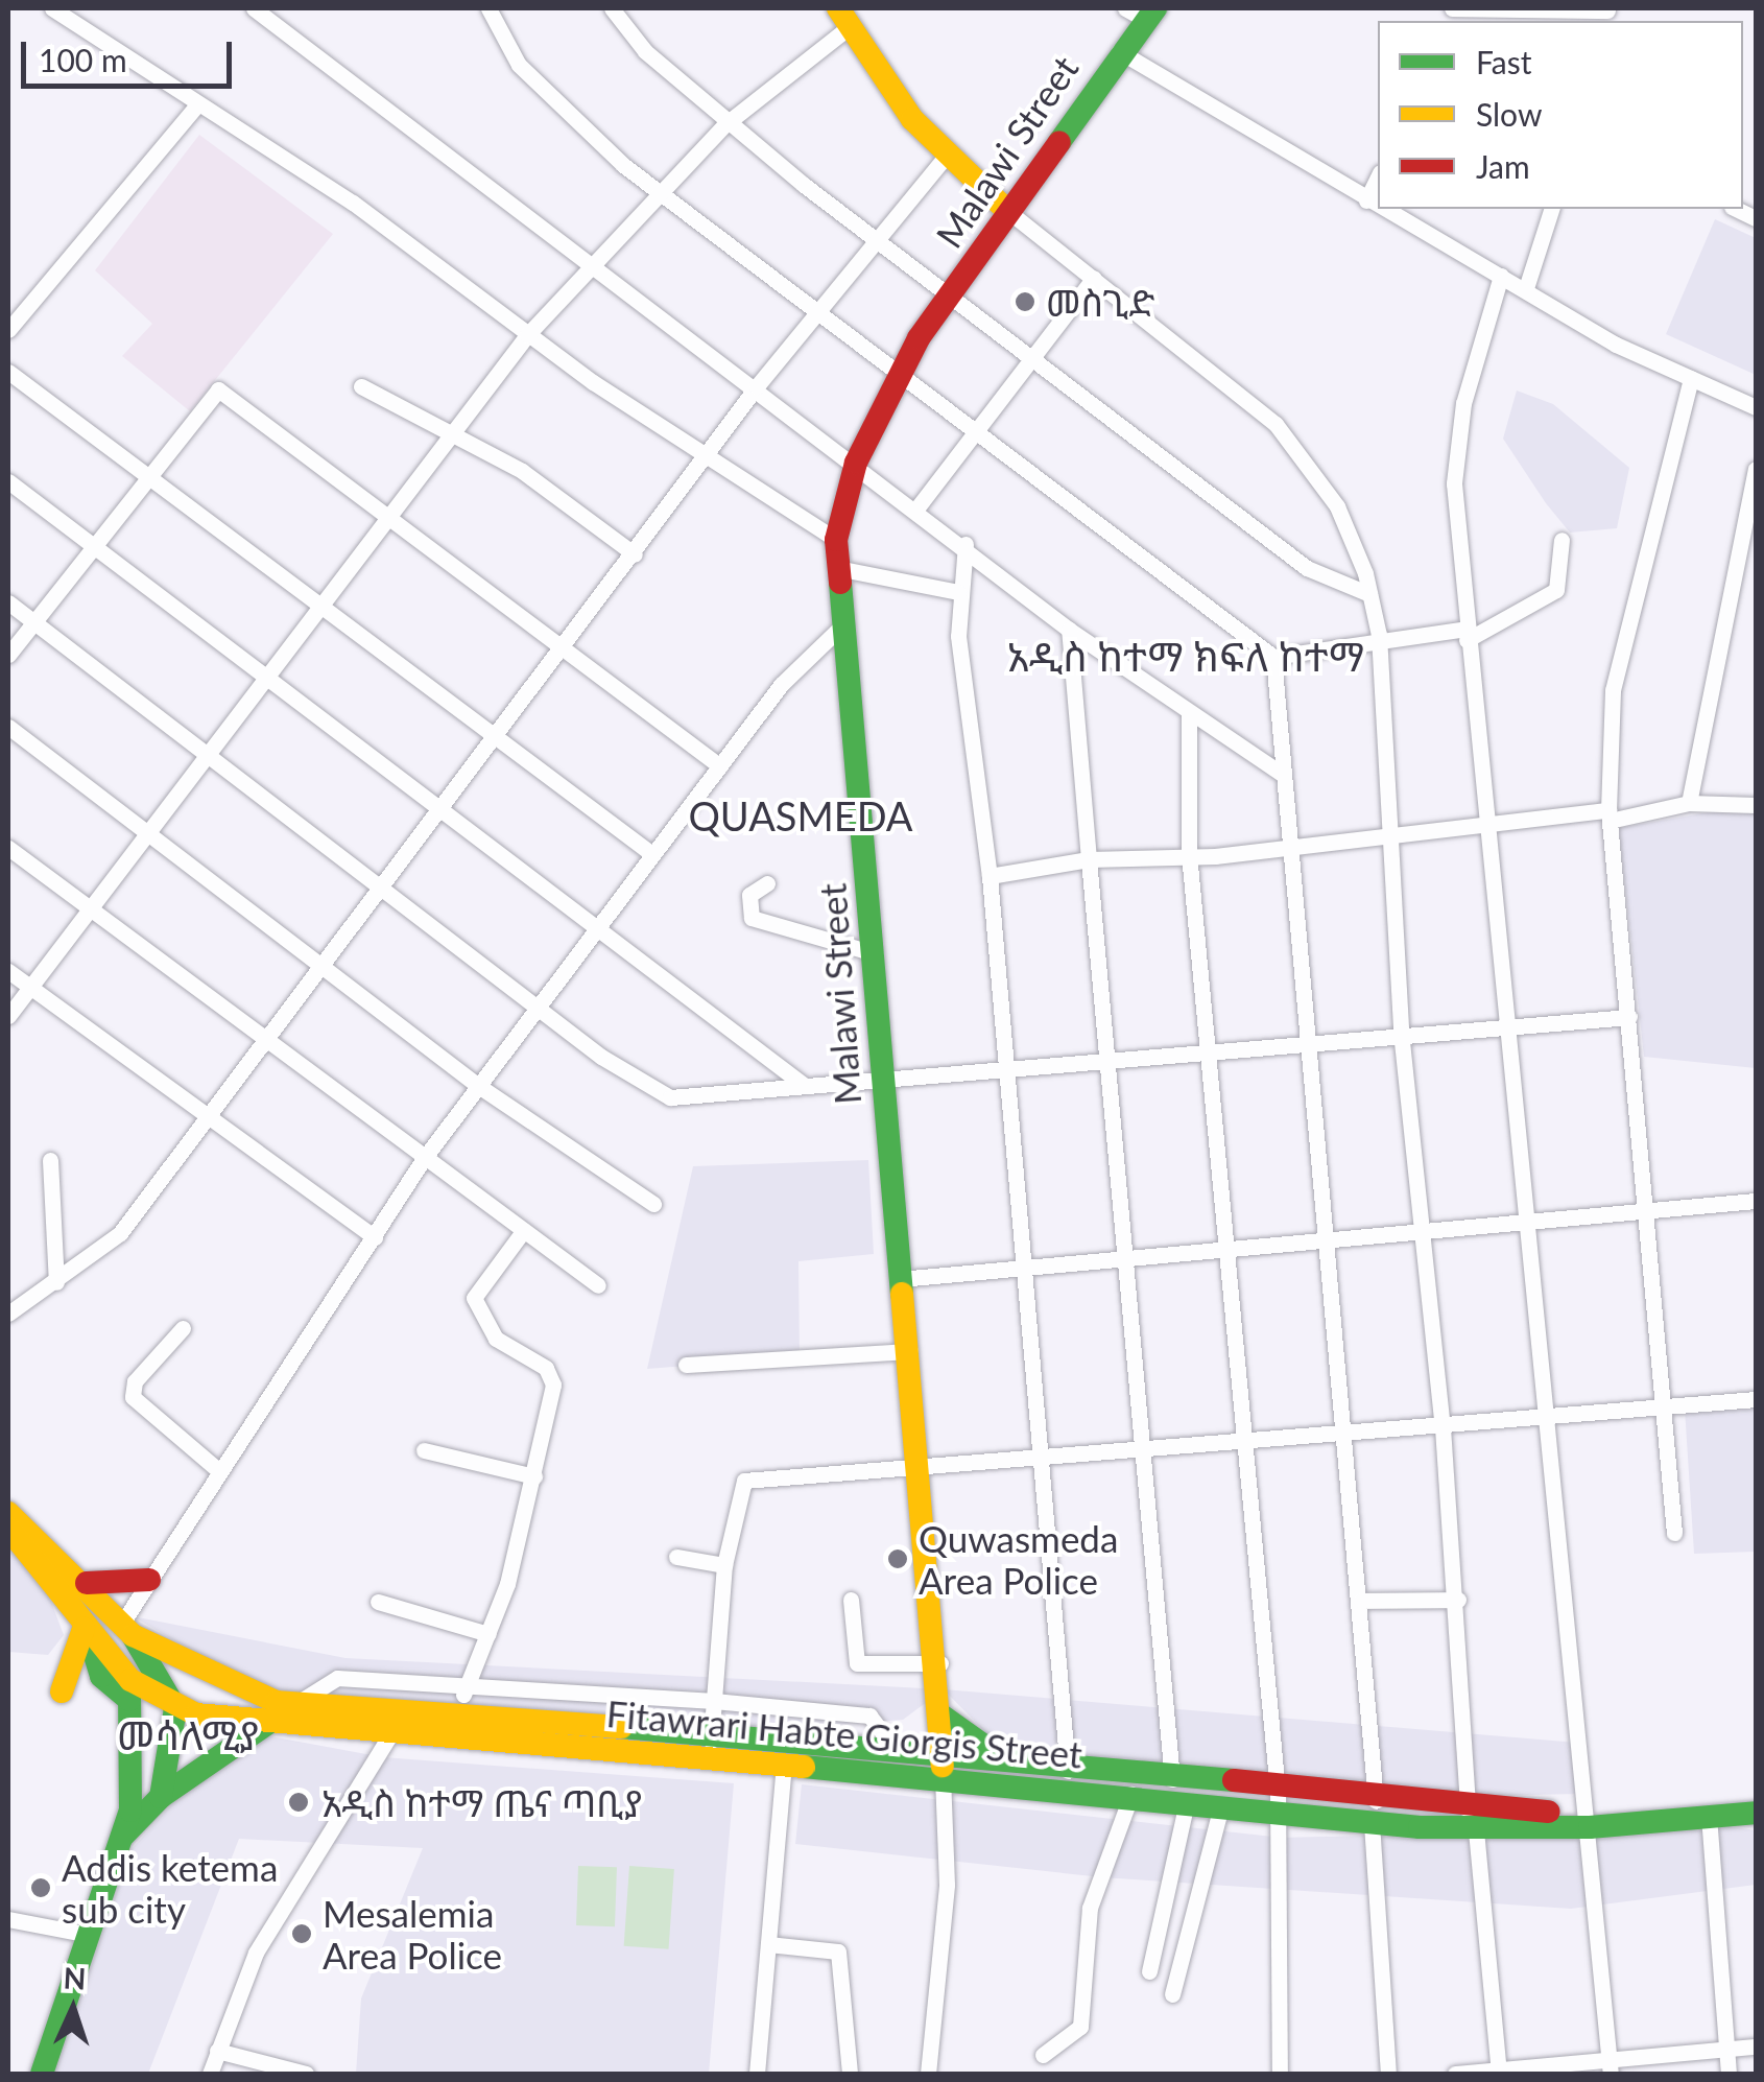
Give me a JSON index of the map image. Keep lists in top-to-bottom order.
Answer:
{
  "streets": {
    "main road": ["Malawi Street", "Fitawrari Habte Giorgis Street"]
  },
  "crossings": [
    ["Malawi Street", "Fitawrari Habte Giorgis Street"]
  ],
  "districts": ["አዲስ ከተማ ክፍለ ከተማ", "QUASMEDA", "መሳለሚያ"],
  "places": [
    "መስጊድ",
    "Quwasmeda Area Police",
    "አዲስ ከተማ ጤና ጣቢያ",
    "Addis ketema sub city",
    "Mesalemia Area Police"
  ],
  "legend": ["Fast", "Slow", "Jam"],
  "scale_bar": "100 m",
  "north": "top"
}
